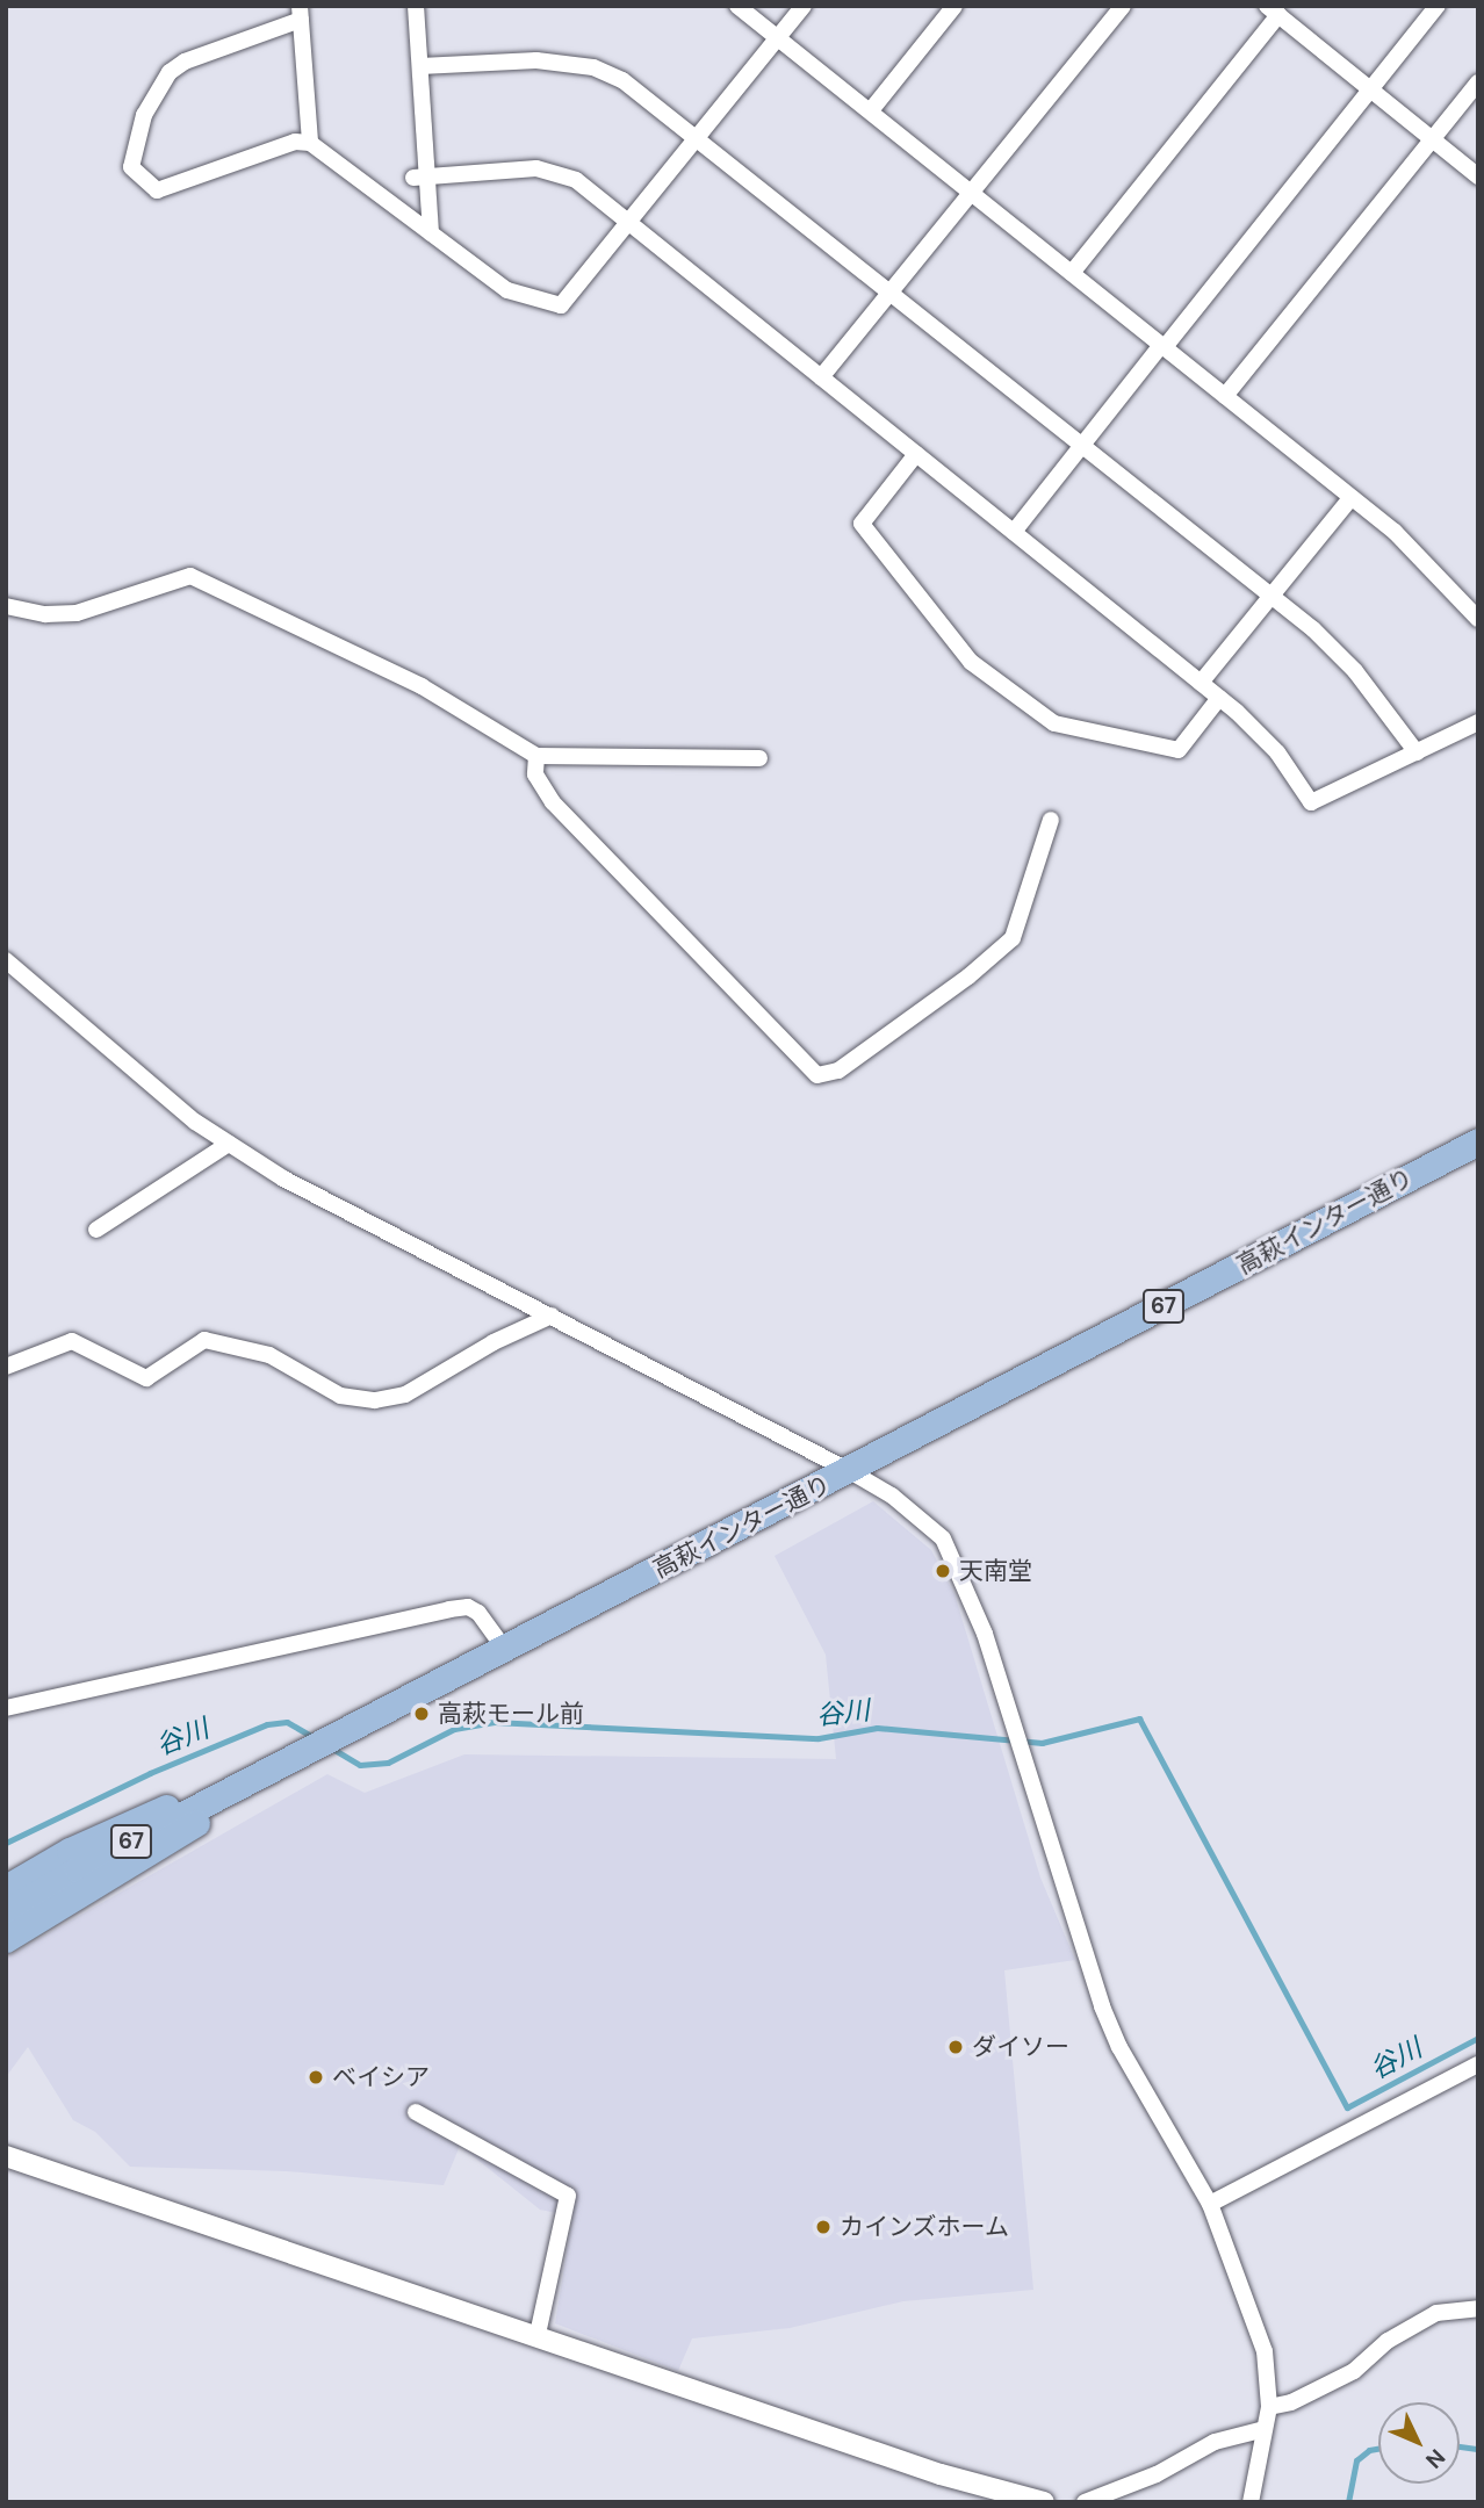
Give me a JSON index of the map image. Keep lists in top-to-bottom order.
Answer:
{
  "streets": {
    "main road": ["高萩インター通り", "67"]
  },
  "water": ["谷川"],
  "places": [
    "天南堂",
    "高萩モール前",
    "ダイソー",
    "ベイシア",
    "カインズホーム"
  ],
  "north": "bottom right"
}
